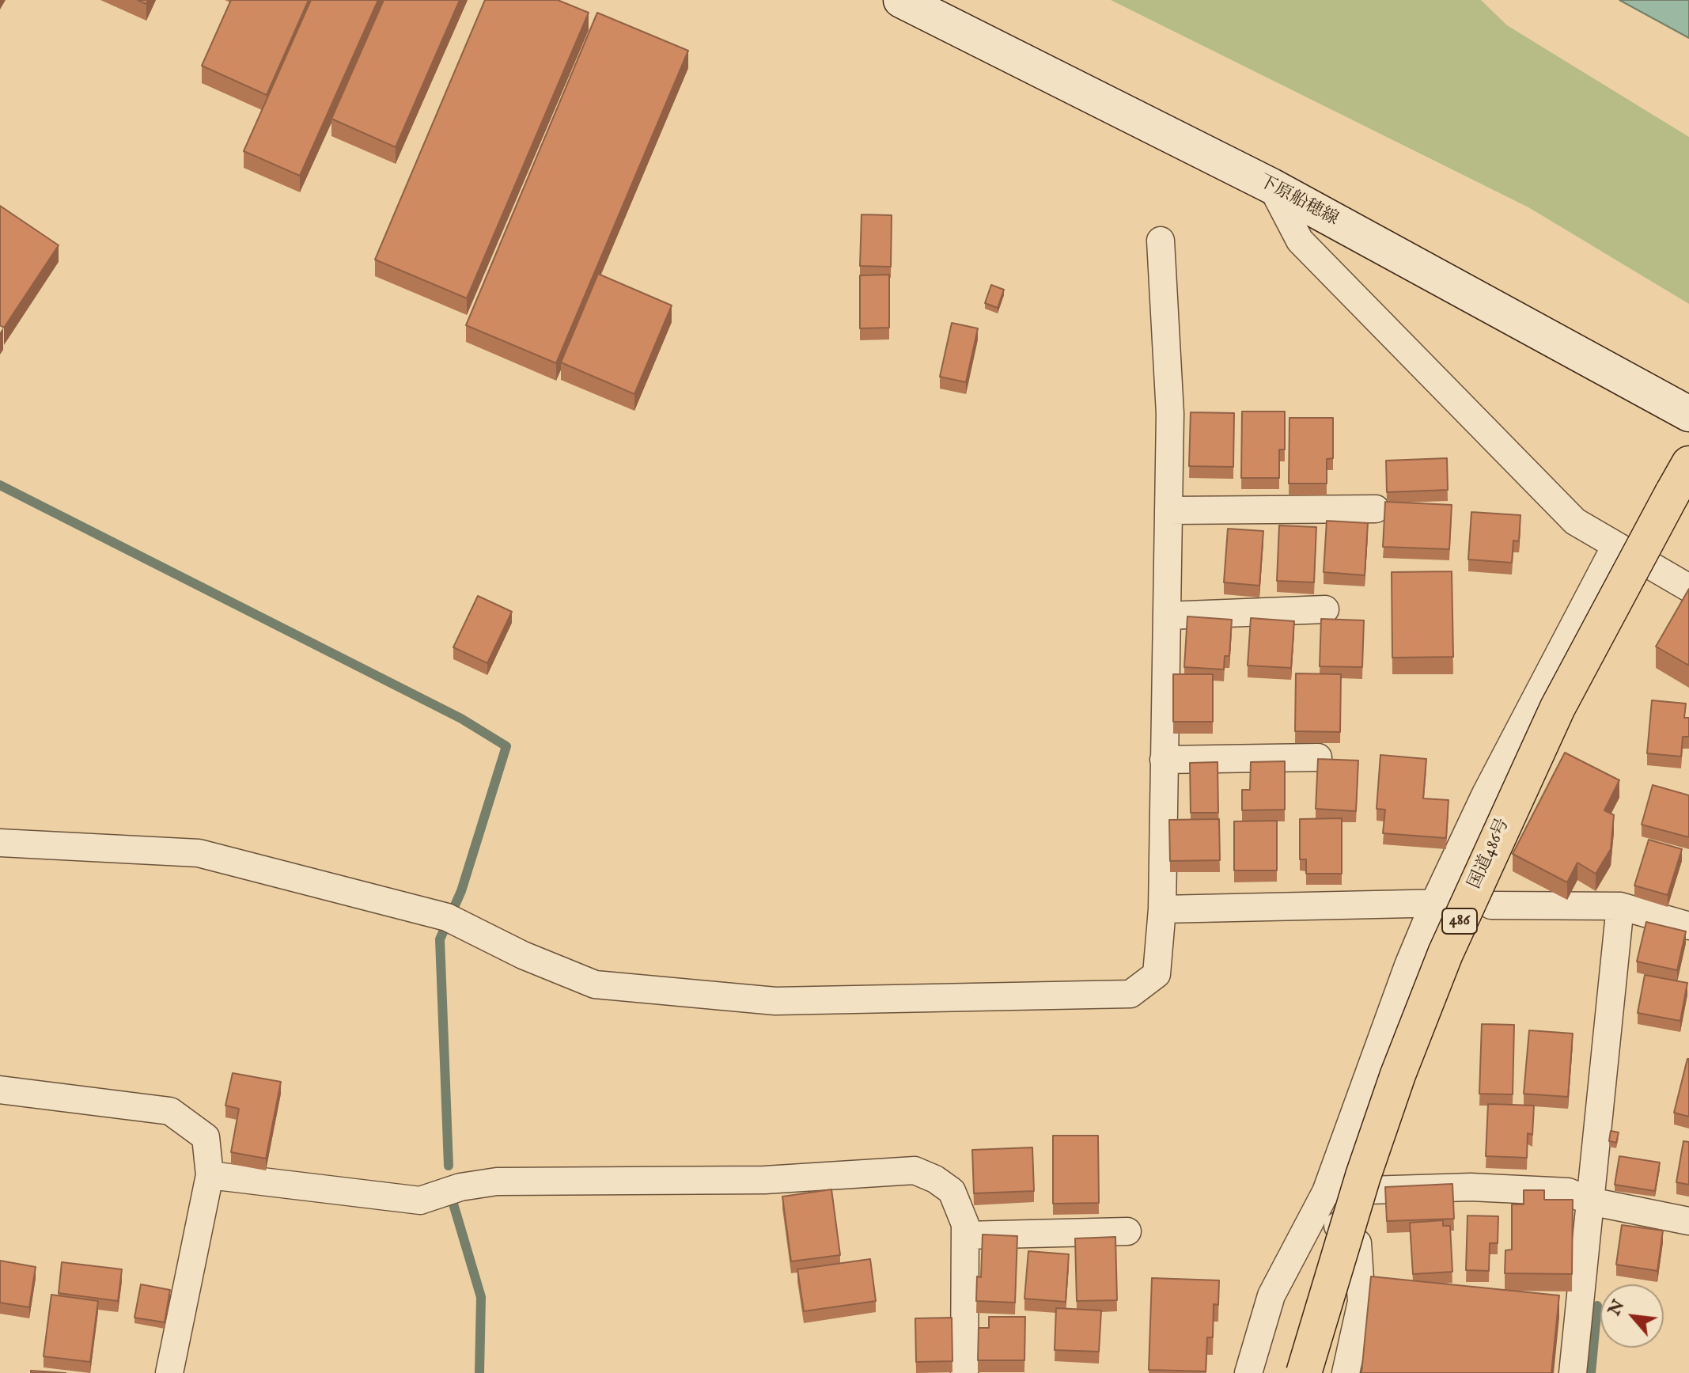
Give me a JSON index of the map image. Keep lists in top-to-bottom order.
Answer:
{
  "streets": {
    "highway": ["国道486号", "486"],
    "main road": ["下原船穂線"]
  },
  "north": "top left"
}
